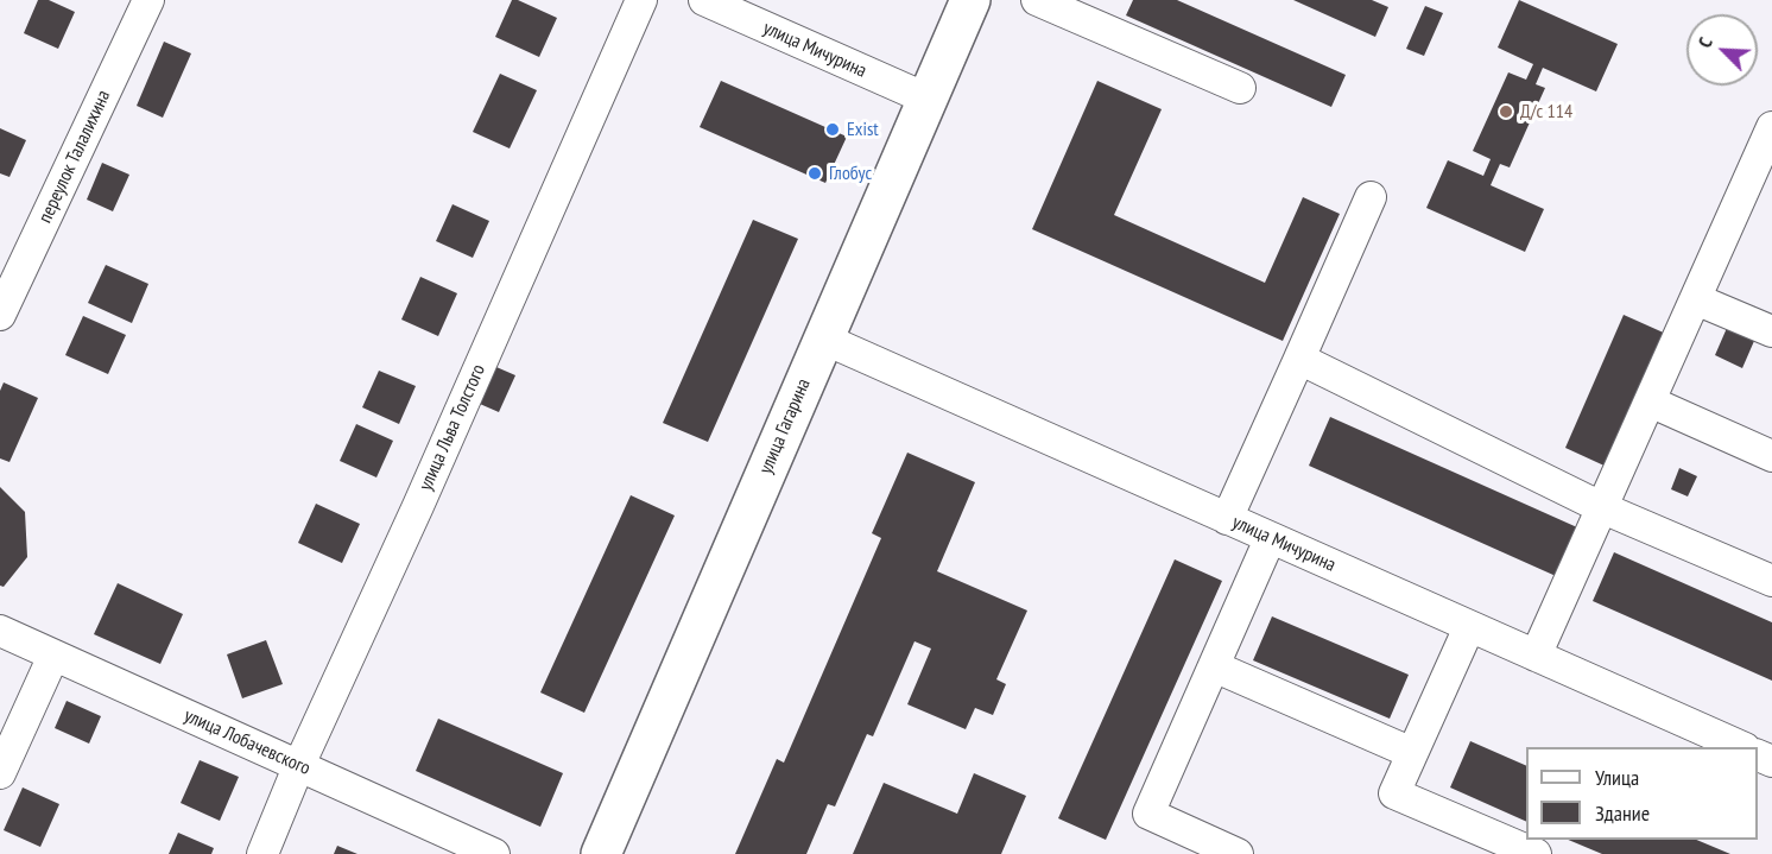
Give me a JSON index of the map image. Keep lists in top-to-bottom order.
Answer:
{
  "streets": {
    "main road": ["улица Гагарина"],
    "street": [
      "улица Мичурина",
      "переулок Талалихина",
      "улица Льва Толстого",
      "улица Лобачевского"
    ]
  },
  "crossings": [
    ["улица Мичурина", "улица Гагарина"],
    ["улица Льва Толстого", "улица Лобачевского"]
  ],
  "places": ["Д/с 114", "Exist", "Глобус"],
  "legend": ["Улица", "Здание"],
  "north": "top left"
}
